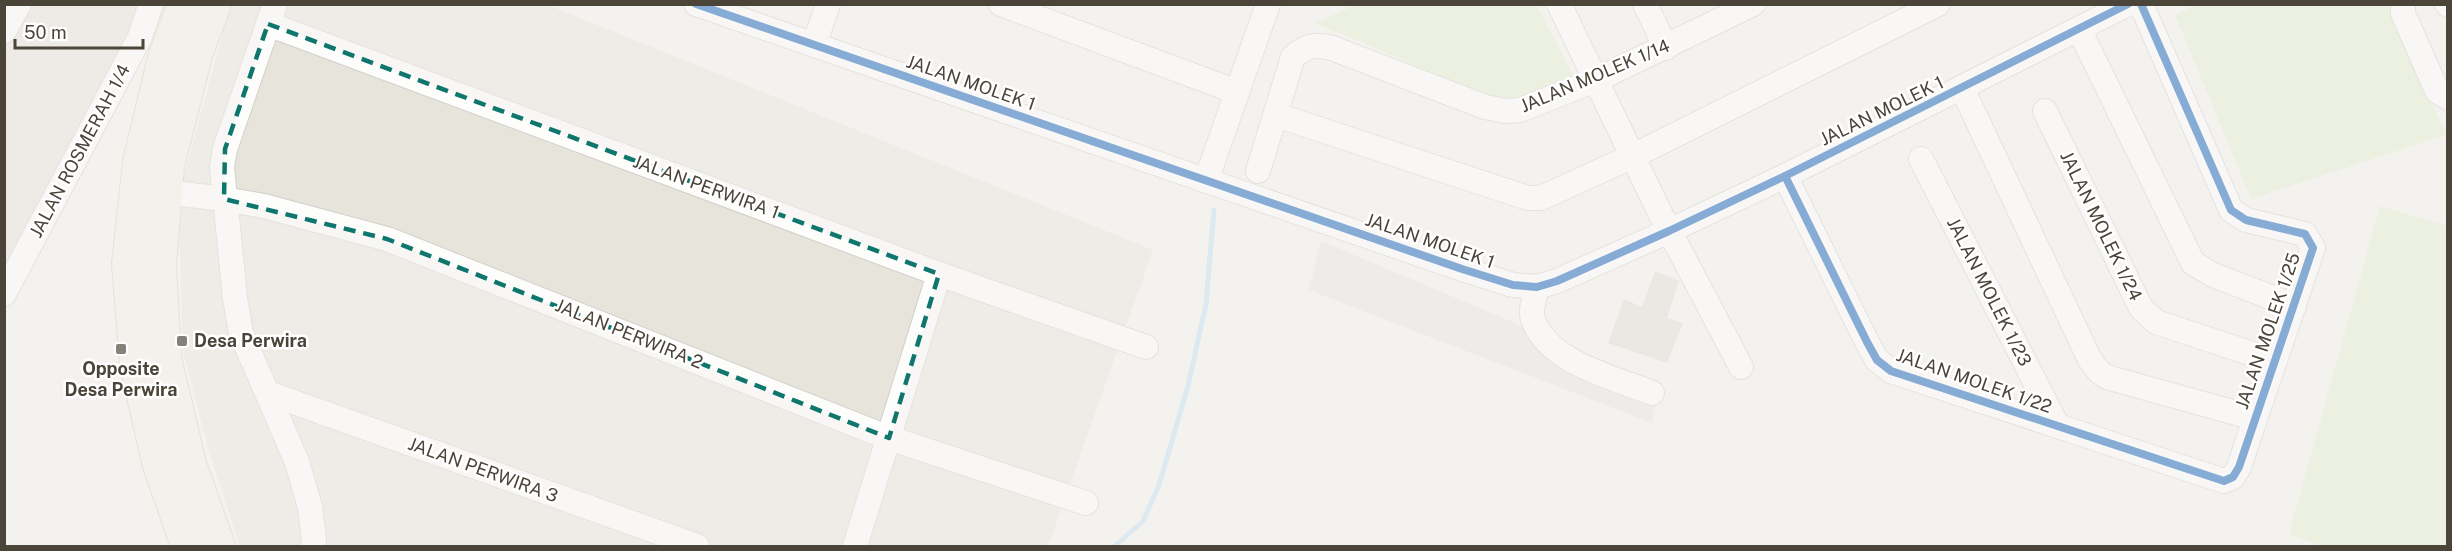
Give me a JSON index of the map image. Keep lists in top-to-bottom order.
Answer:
{
  "streets": {
    "street": [
      "JALAN MOLEK 1/14",
      "JALAN MOLEK 1",
      "JALAN ROSMERAH 1/4",
      "JALAN PERWIRA 1",
      "JALAN MOLEK 1/24",
      "JALAN MOLEK 1/23",
      "JALAN MOLEK 1/25",
      "JALAN PERWIRA 2",
      "JALAN MOLEK 1/22",
      "JALAN PERWIRA 3"
    ]
  },
  "crossings": [
    ["JALAN MOLEK 1", "JALAN MOLEK 1/22"],
    ["JALAN MOLEK 1/24", "JALAN MOLEK 1/25"],
    ["JALAN MOLEK 1/23", "JALAN MOLEK 1/22"],
    ["JALAN MOLEK 1/25", "JALAN MOLEK 1/22"]
  ],
  "places": {
    "transit": ["Desa Perwira", "Opposite Desa Perwira"]
  },
  "scale_bar": "50 m"
}
